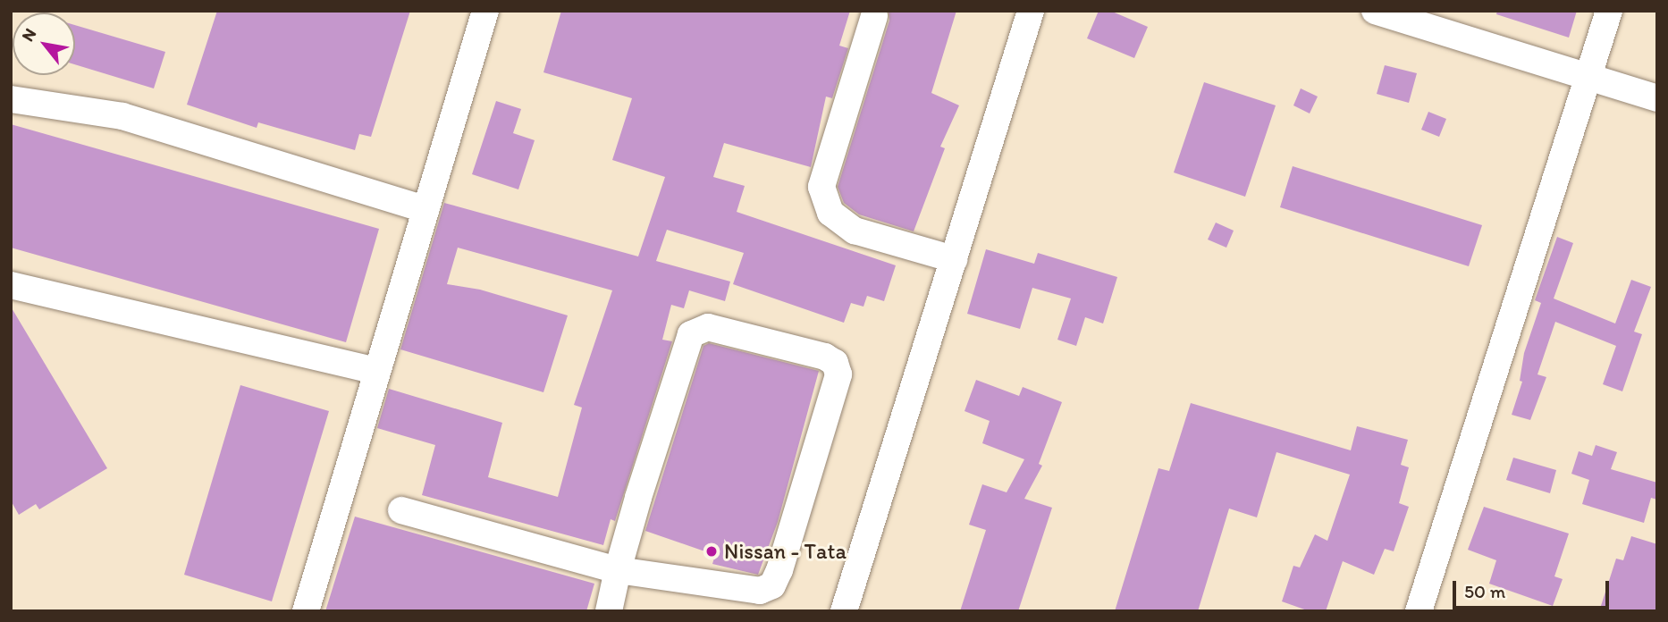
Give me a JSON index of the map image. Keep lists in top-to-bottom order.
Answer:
{
  "places": ["Nissan - Tata"],
  "scale_bar": "50 m",
  "north": "top left"
}
